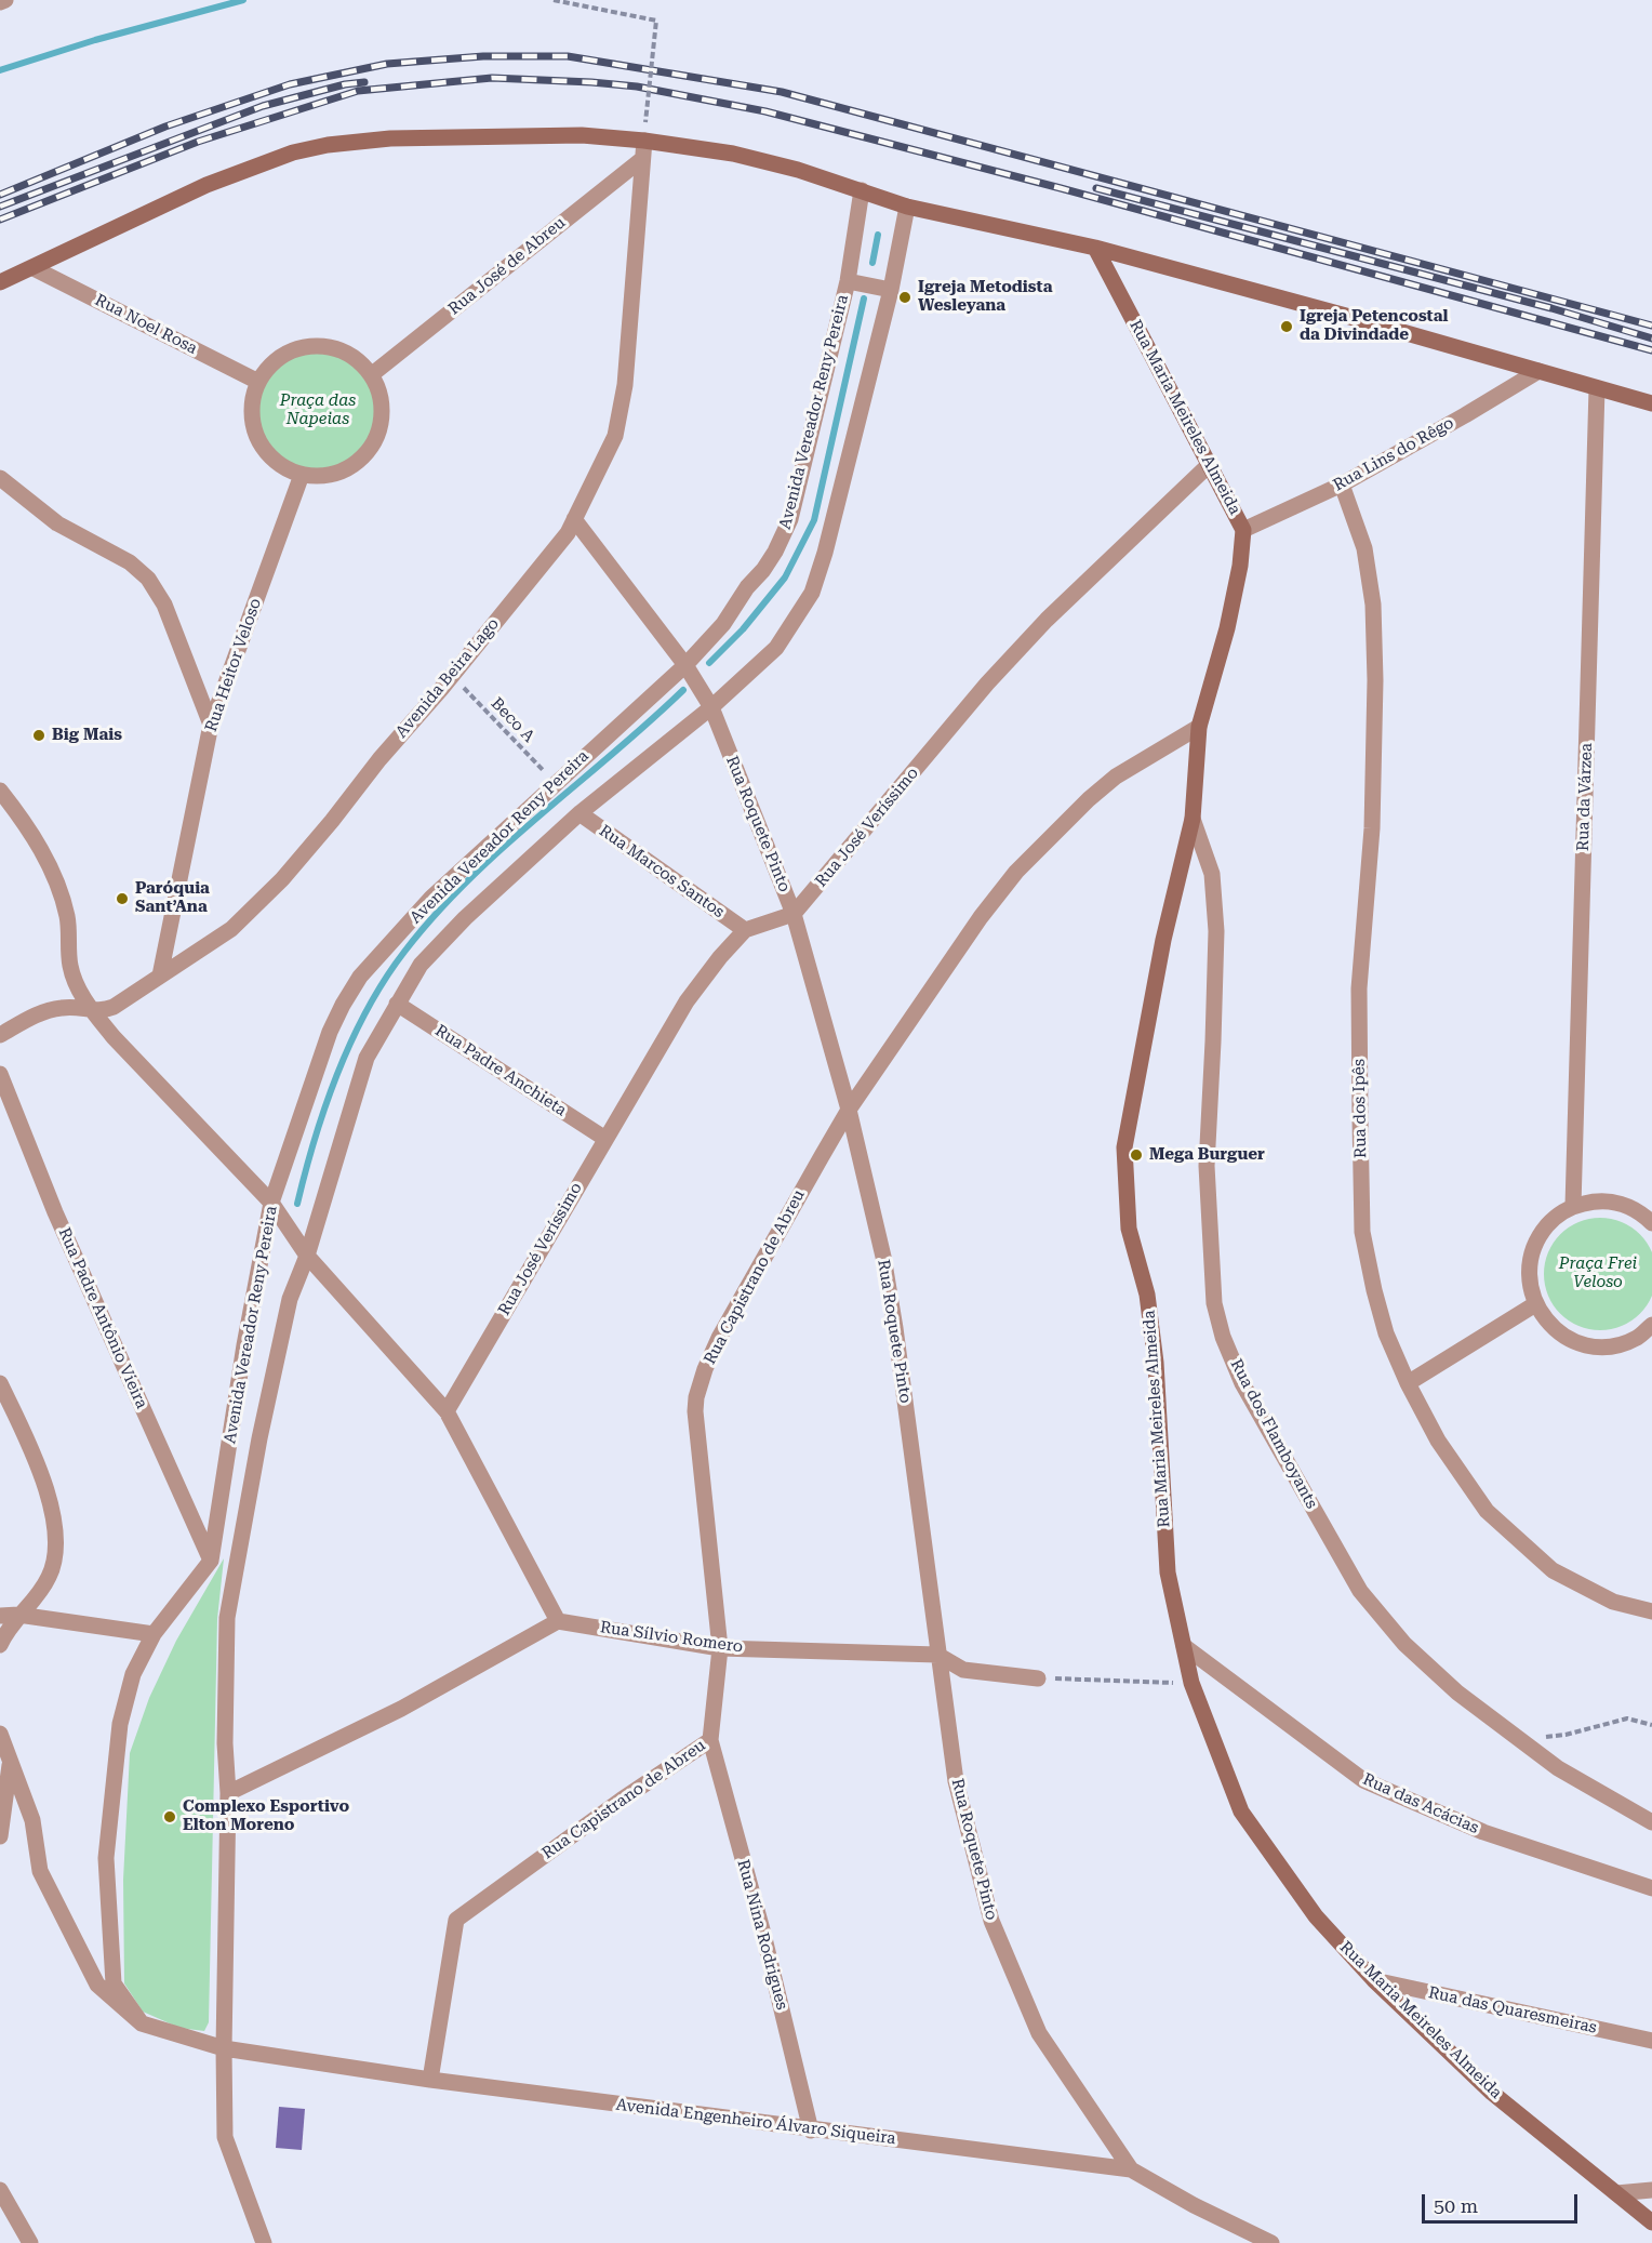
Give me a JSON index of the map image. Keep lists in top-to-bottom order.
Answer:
{
  "streets": {
    "street": [
      "Rua José de Abreu",
      "Rua Noel Rosa",
      "Avenida Vereador Reny Pereira",
      "Rua Maria Meireles Almeida",
      "Rua Lins do Rêgo",
      "Rua Heitor Veloso",
      "Avenida Beira Lago",
      "Rua da Várzea",
      "Rua Roquete Pinto",
      "Rua José Veríssimo",
      "Rua Marcos Santos",
      "Rua Padre Anchieta",
      "Rua dos Ipês",
      "Rua Capistrano de Abreu",
      "Rua Padre Antônio Vieira",
      "Rua dos Flamboyants",
      "Rua Sílvio Romero",
      "Rua das Acácias",
      "Rua Nina Rodrigues",
      "Rua das Quaresmeiras",
      "Avenida Engenheiro Álvaro Siqueira"
    ],
    "path": ["Beco A"]
  },
  "crossings": [
    ["Rua José de Abreu", "Rua Noel Rosa"],
    ["Rua José de Abreu", "Rua Heitor Veloso"],
    ["Rua José de Abreu", "Avenida Beira Lago"],
    ["Rua Noel Rosa", "Rua Heitor Veloso"],
    ["Avenida Vereador Reny Pereira", "Beco A"],
    ["Avenida Vereador Reny Pereira", "Rua Roquete Pinto"],
    ["Avenida Vereador Reny Pereira", "Rua Marcos Santos"],
    ["Avenida Vereador Reny Pereira", "Rua Padre Anchieta"],
    ["Avenida Vereador Reny Pereira", "Rua Padre Antônio Vieira"],
    ["Avenida Vereador Reny Pereira", "Avenida Engenheiro Álvaro Siqueira"],
    ["Rua Maria Meireles Almeida", "Rua Lins do Rêgo"],
    ["Rua Maria Meireles Almeida", "Rua José Veríssimo"],
    ["Rua Maria Meireles Almeida", "Rua Capistrano de Abreu"],
    ["Rua Maria Meireles Almeida", "Rua dos Flamboyants"],
    ["Rua Maria Meireles Almeida", "Rua das Acácias"],
    ["Rua Maria Meireles Almeida", "Rua das Quaresmeiras"],
    ["Rua Lins do Rêgo", "Rua dos Ipês"],
    ["Rua Heitor Veloso", "Avenida Beira Lago"],
    ["Avenida Beira Lago", "Beco A"],
    ["Avenida Beira Lago", "Rua Roquete Pinto"],
    ["Rua Roquete Pinto", "Rua José Veríssimo"],
    ["Rua Roquete Pinto", "Rua Capistrano de Abreu"],
    ["Rua Roquete Pinto", "Rua Sílvio Romero"],
    ["Rua Roquete Pinto", "Avenida Engenheiro Álvaro Siqueira"],
    ["Rua José Veríssimo", "Rua Marcos Santos"],
    ["Rua José Veríssimo", "Rua Padre Anchieta"],
    ["Rua Capistrano de Abreu", "Rua Sílvio Romero"],
    ["Rua Capistrano de Abreu", "Rua Nina Rodrigues"],
    ["Rua Capistrano de Abreu", "Avenida Engenheiro Álvaro Siqueira"],
    ["Rua Nina Rodrigues", "Avenida Engenheiro Álvaro Siqueira"]
  ],
  "parks": ["Praça das Napeias", "Praça Frei Veloso"],
  "places": [
    "Igreja Metodista Wesleyana",
    "Igreja Petencostal da Divindade",
    "Big Mais",
    "Paróquia Sant’Ana",
    "Mega Burguer",
    "Complexo Esportivo Elton Moreno"
  ],
  "scale_bar": "50 m"
}
